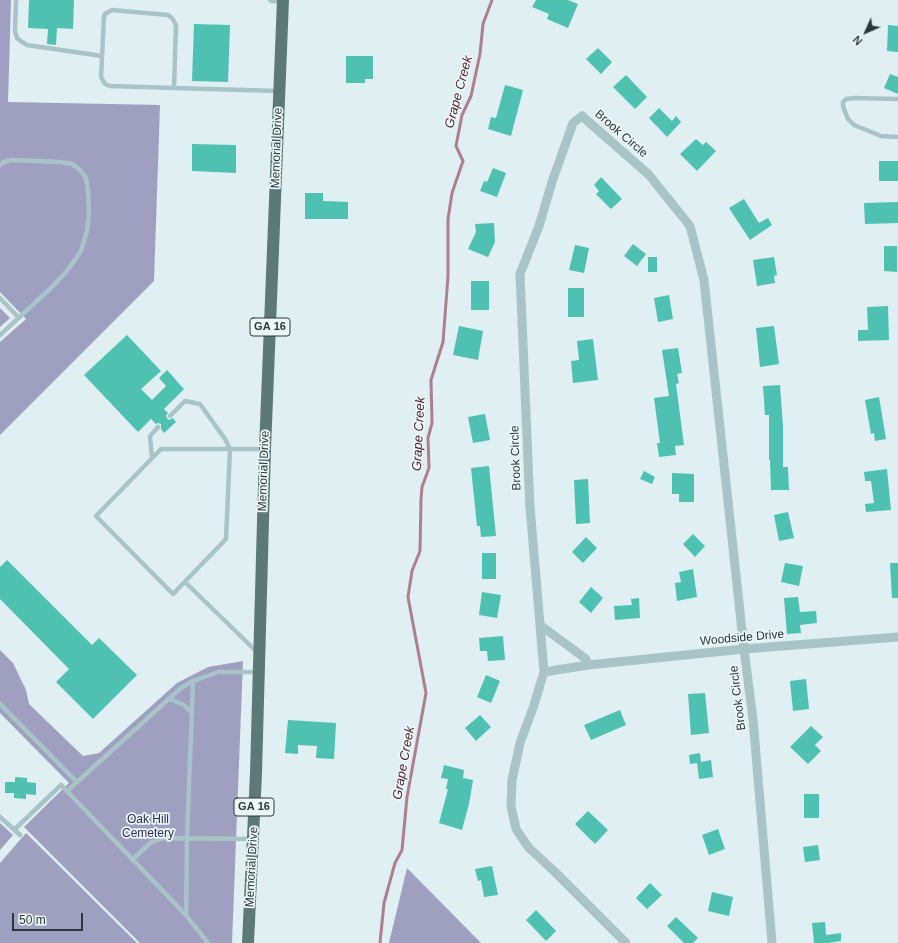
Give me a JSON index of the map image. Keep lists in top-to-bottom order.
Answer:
{
  "streets": {
    "main road": ["Memorial Drive", "GA 16"],
    "street": ["Brook Circle", "Woodside Drive"]
  },
  "crossings": [
    ["Brook Circle", "Woodside Drive"]
  ],
  "water": ["Grape Creek"],
  "parks": ["Oak Hill Cemetery"],
  "scale_bar": "50 m",
  "north": "bottom left"
}
